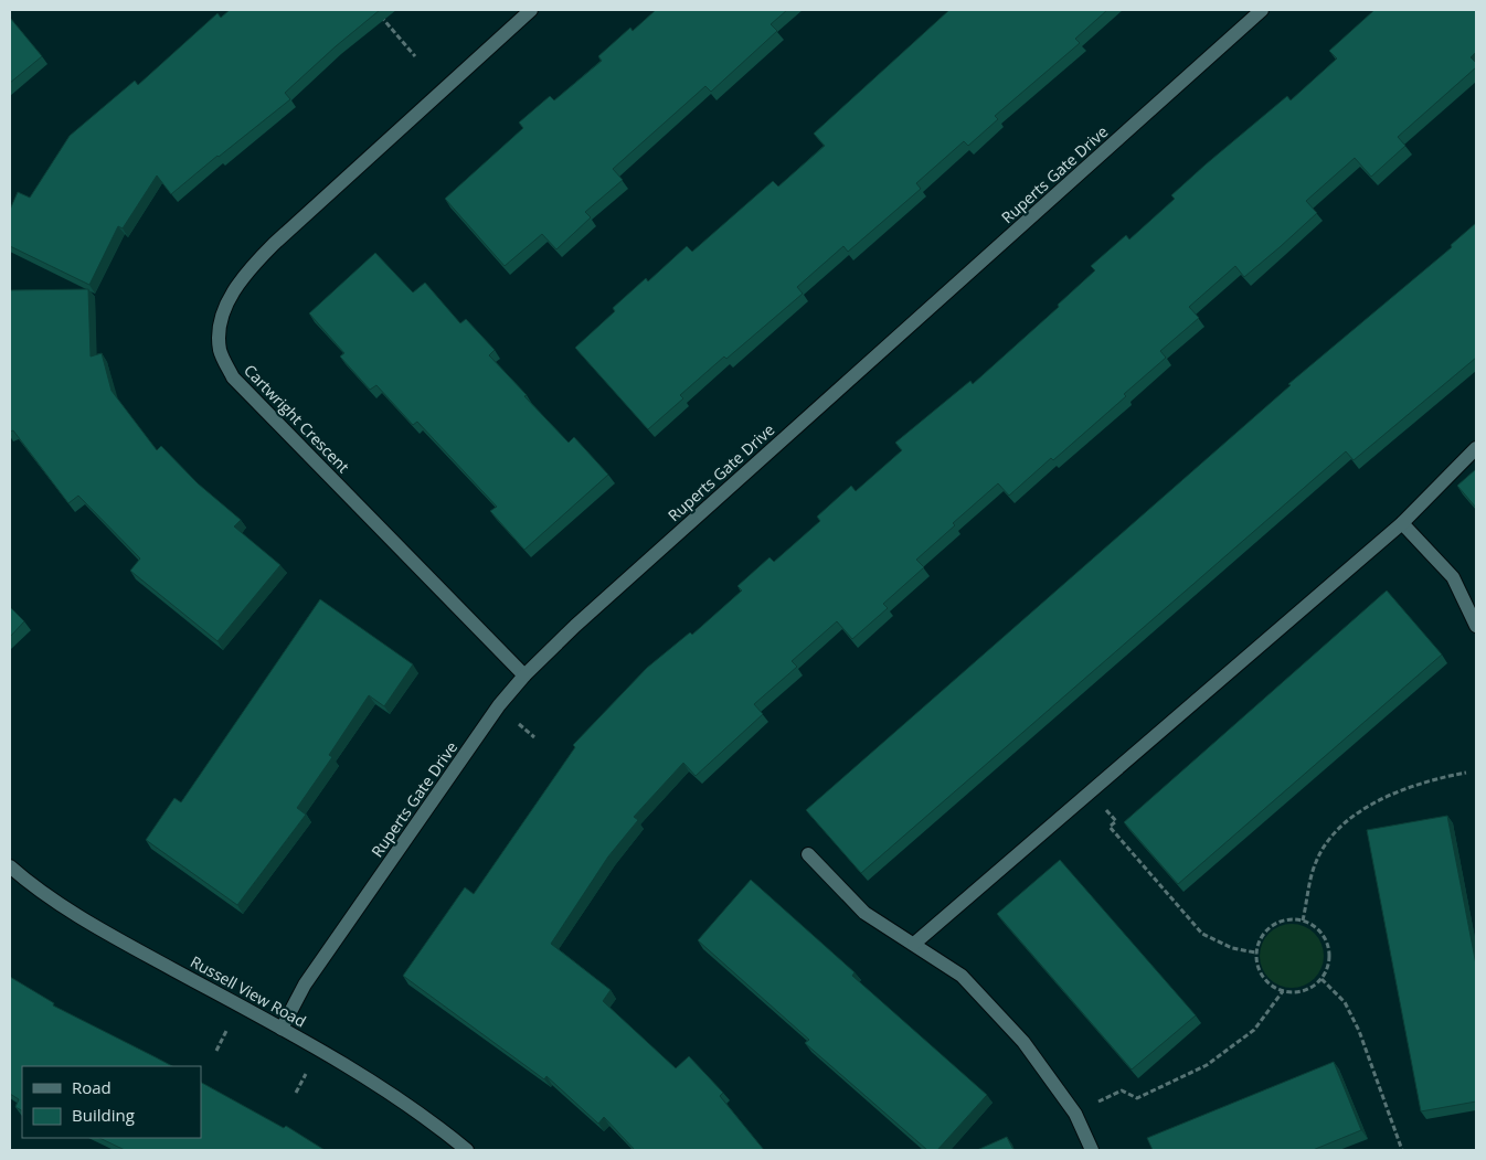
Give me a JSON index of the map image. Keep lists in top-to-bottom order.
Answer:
{
  "streets": {
    "street": ["Ruperts Gate Drive", "Cartwright Crescent", "Russell View Road"]
  },
  "crossings": [
    ["Ruperts Gate Drive", "Cartwright Crescent"],
    ["Ruperts Gate Drive", "Russell View Road"]
  ],
  "legend": ["Road", "Building"]
}
